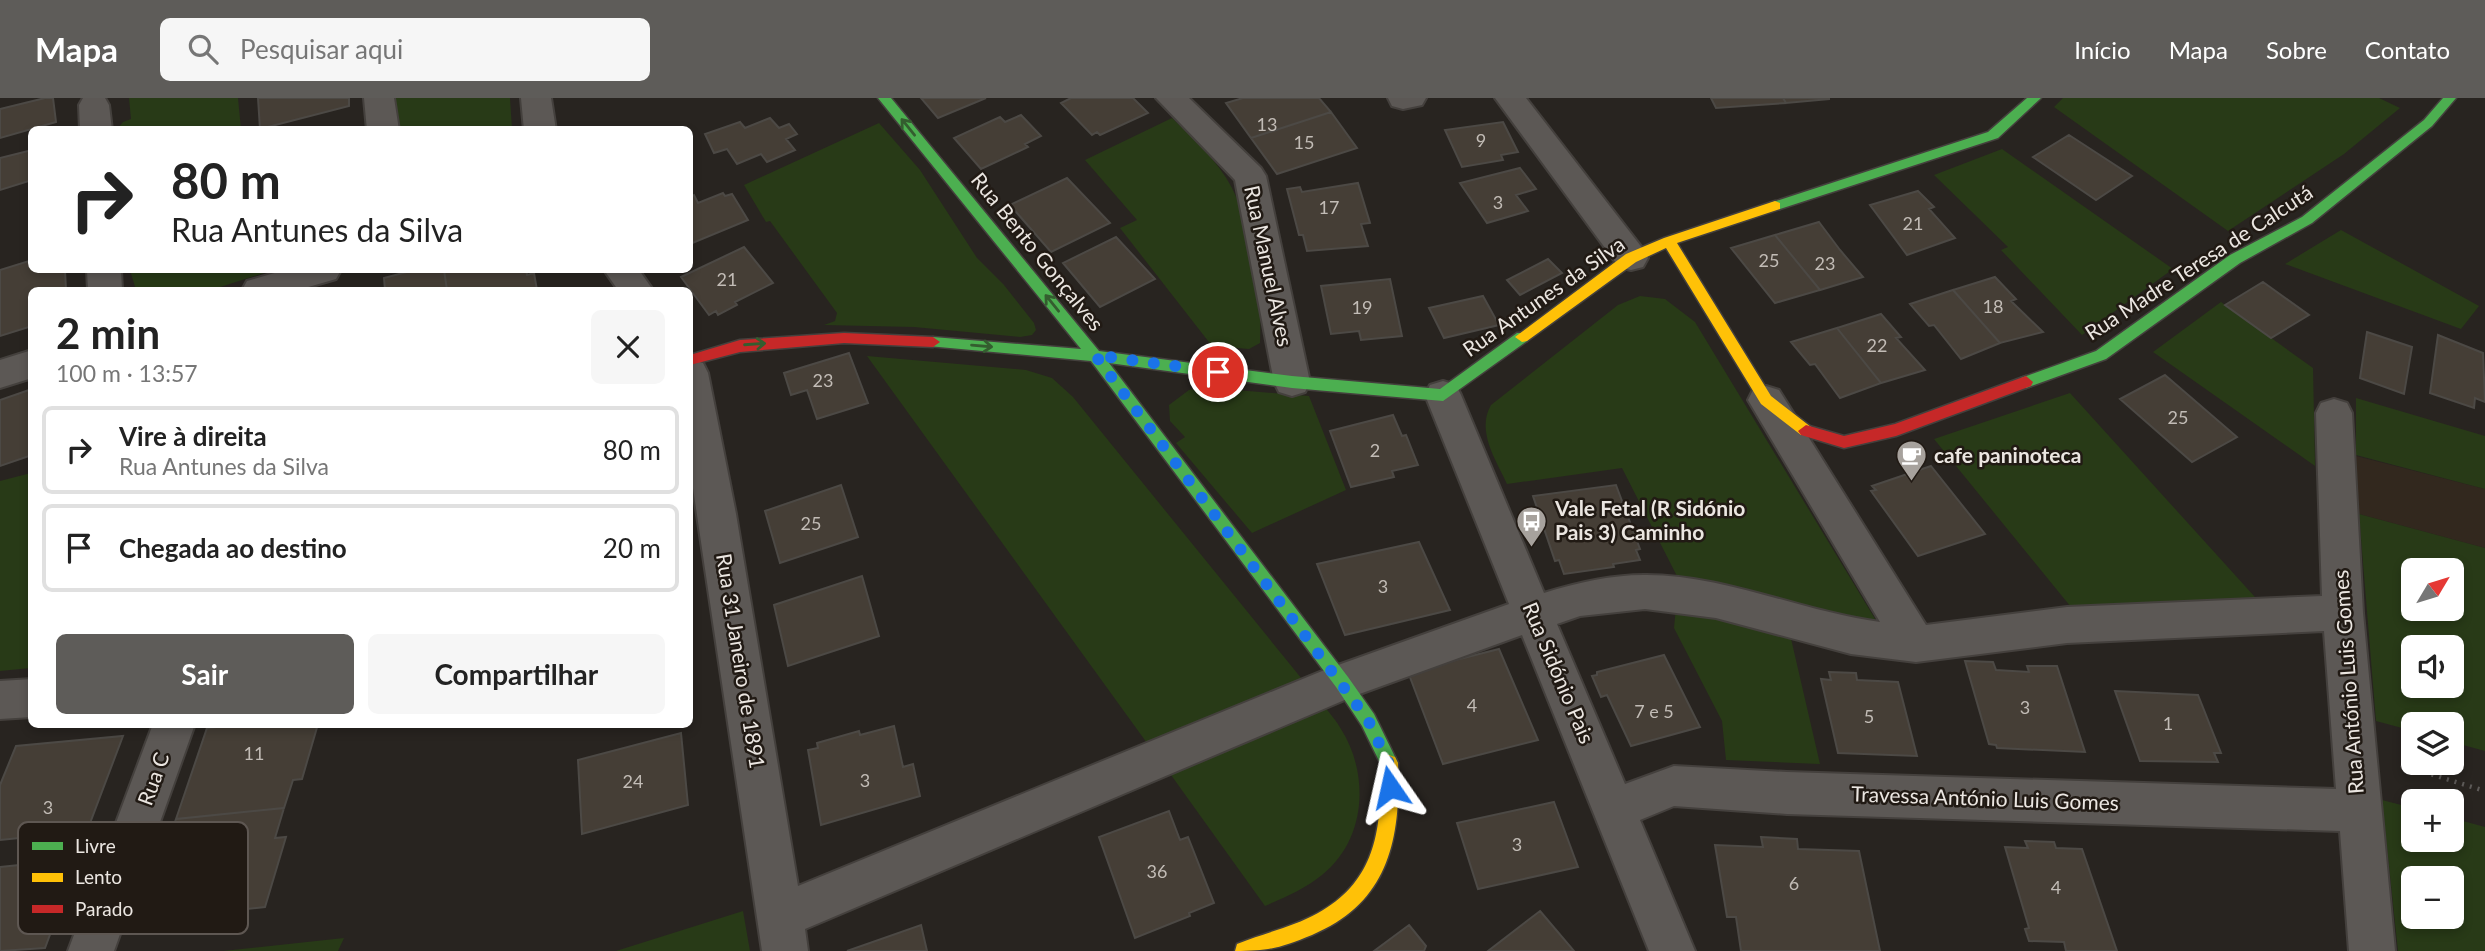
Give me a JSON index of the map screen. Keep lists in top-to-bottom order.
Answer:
{
  "streets": {
    "street": [
      "Rua Bento Gonçalves",
      "Rua Madre Teresa de Calcutá",
      "Rua Manuel Alves",
      "Rua Antunes da Silva",
      "Rua 31 Janeiro de 1891",
      "Rua Sidónio Pais",
      "Rua António Luis Gomes",
      "Rua C",
      "Travessa António Luis Gomes"
    ]
  },
  "crossings": [
    ["Rua Madre Teresa de Calcutá", "Rua Antunes da Silva"],
    ["Rua Antunes da Silva", "Rua Sidónio Pais"],
    ["Rua Sidónio Pais", "Travessa António Luis Gomes"],
    ["Rua António Luis Gomes", "Travessa António Luis Gomes"]
  ],
  "places": {
    "cafe": ["cafe paninoteca"],
    "bus stop": ["Vale Fetal (R Sidónio Pais 3) Caminho"]
  },
  "house_numbers": [
    "13",
    "9",
    "15",
    "3",
    "17",
    "21",
    "25",
    "23",
    "21",
    "18",
    "19",
    "22",
    "23",
    "25",
    "2",
    "25",
    "3",
    "4",
    "3",
    "7 e 5",
    "5",
    "1",
    "11",
    "3",
    "24",
    "3",
    "3",
    "36",
    "6",
    "4"
  ],
  "legend": ["Livre", "Lento", "Parado"],
  "north": "top right",
  "page": {
    "header": "Mapa",
    "search": "Pesquisar aqui",
    "nav": [
      "Início",
      "Mapa",
      "Sobre",
      "Contato"
    ],
    "turn": ["80 m", "Rua Antunes da Silva"],
    "heading": ["2 min", "100 m · 13:57"],
    "list": [
      {
        "name": "Vire à direita",
        "note": "Rua Antunes da Silva",
        "value": "80 m"
      },
      {
        "name": "Chegada ao destino",
        "value": "20 m"
      }
    ],
    "map_buttons": ["+", "−"],
    "buttons": ["Sair", "Compartilhar"]
  }
}
